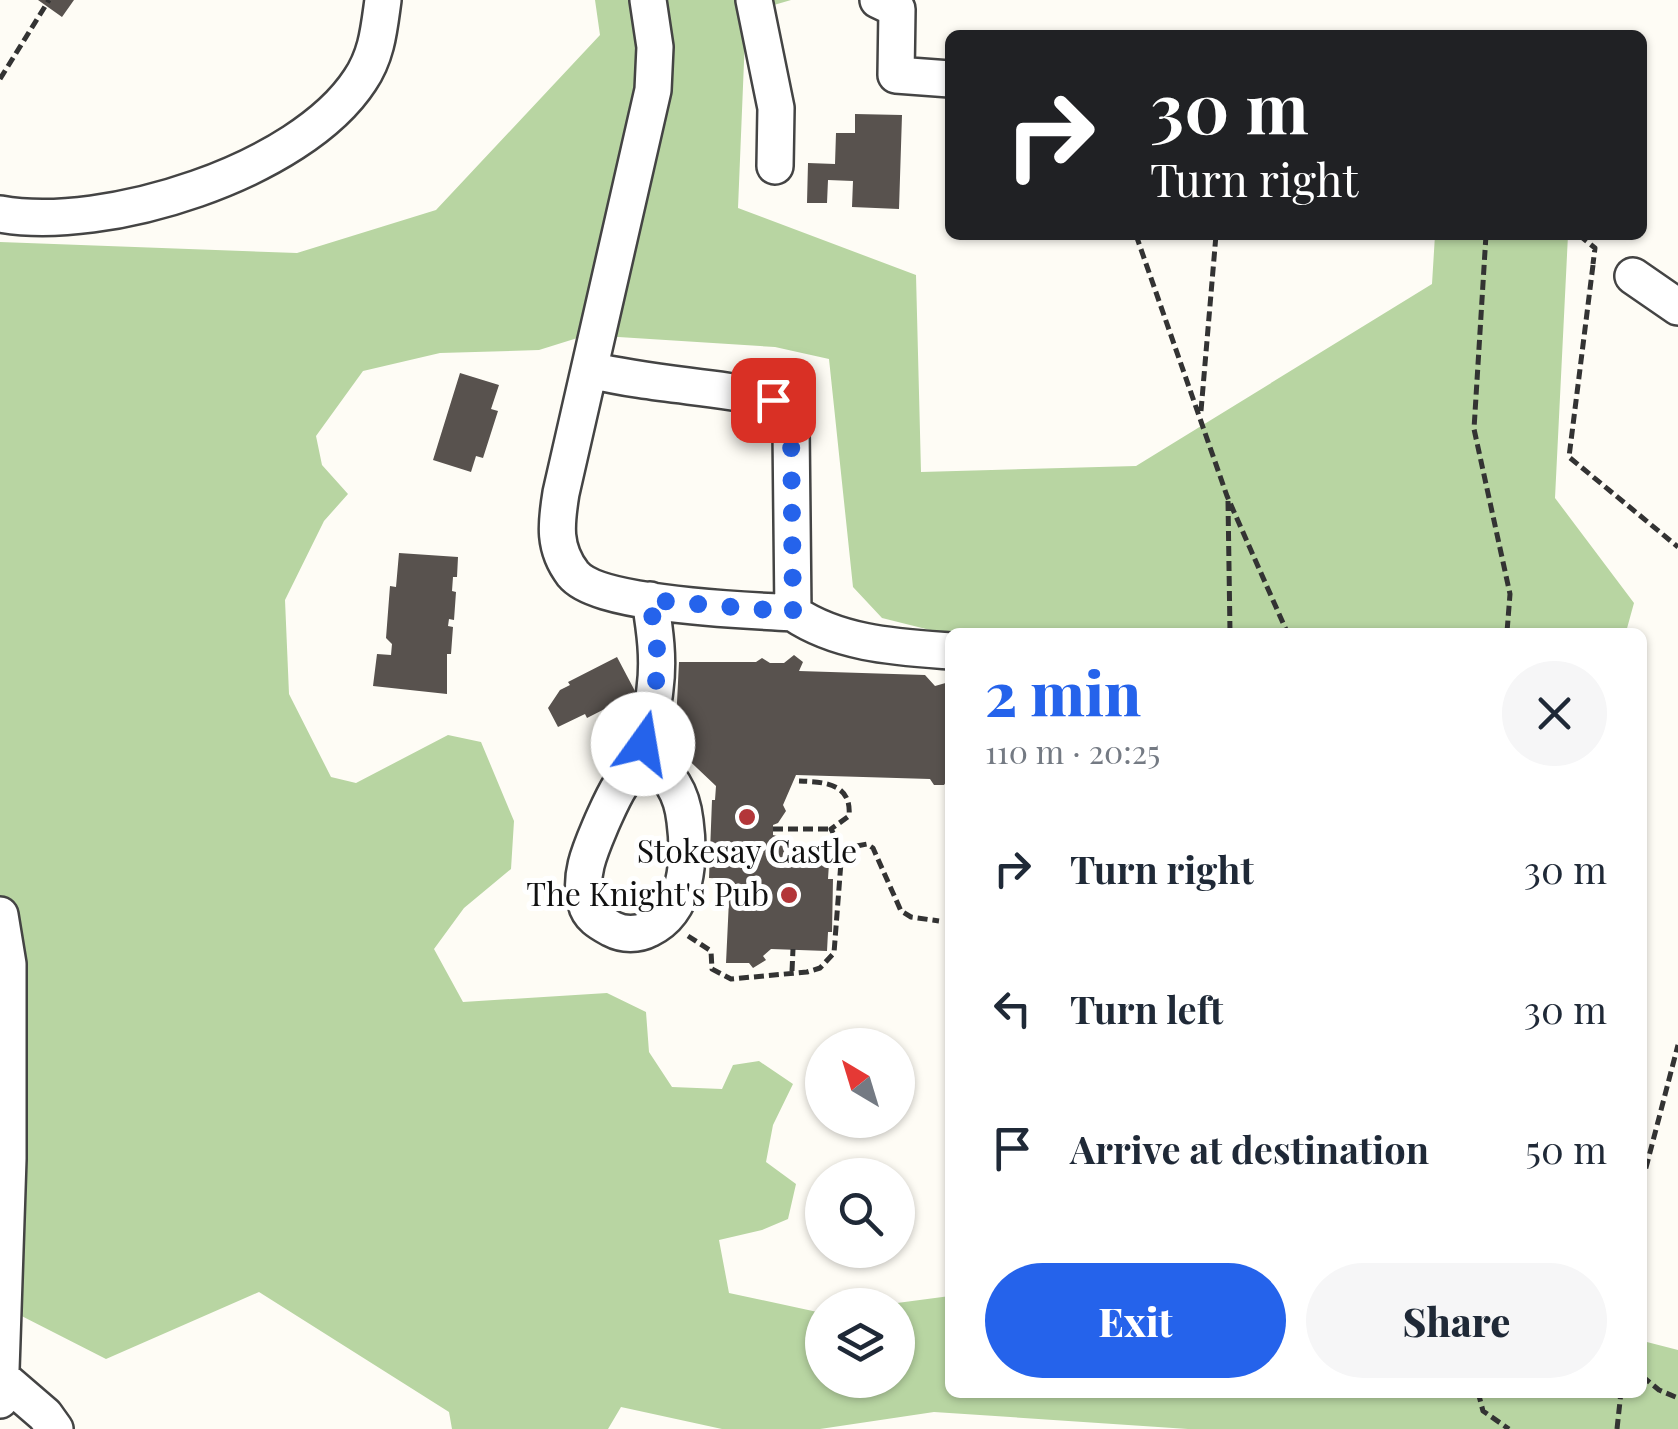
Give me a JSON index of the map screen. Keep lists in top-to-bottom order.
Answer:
{
  "places": ["Stokesay Castle", "The Knight's Pub"],
  "north": "top left",
  "page": {
    "turn": ["30 m", "Turn right"],
    "heading": ["2 min", "110 m · 20:25"],
    "list": [
      {
        "name": "Turn right",
        "value": "30 m"
      },
      {
        "name": "Turn left",
        "value": "30 m"
      },
      {
        "name": "Arrive at destination",
        "value": "50 m"
      }
    ],
    "buttons": ["Exit", "Share"]
  }
}
